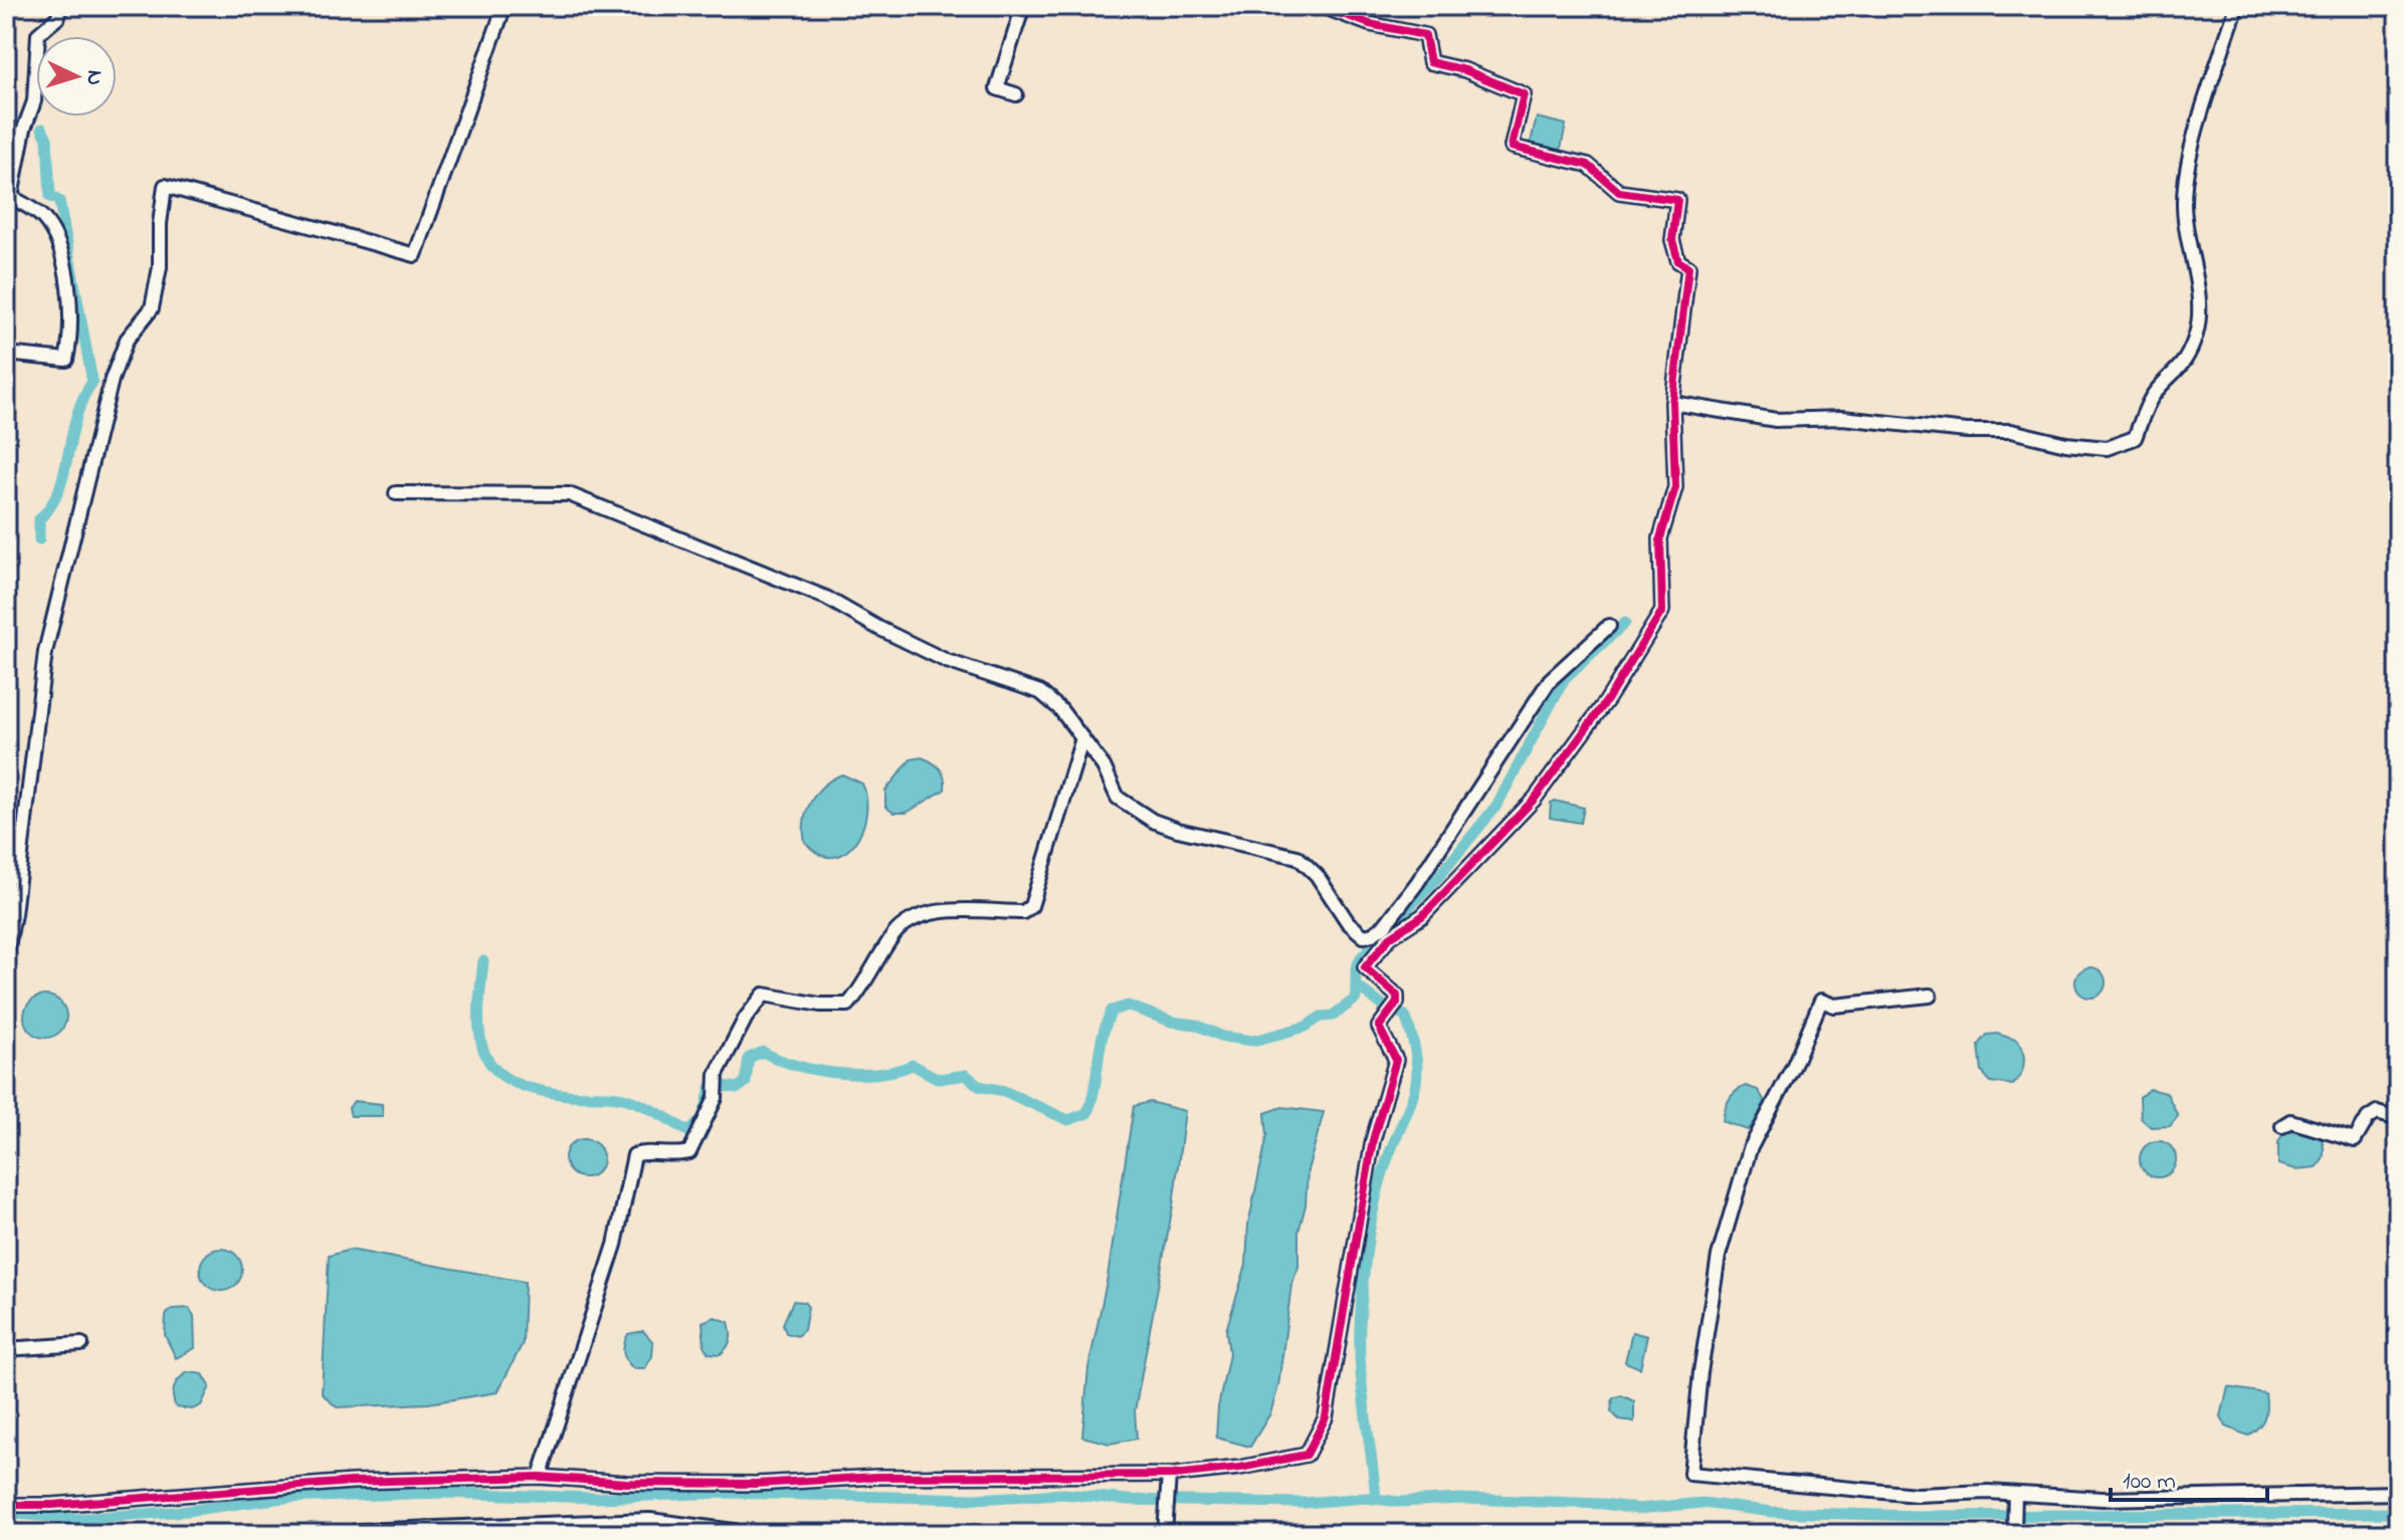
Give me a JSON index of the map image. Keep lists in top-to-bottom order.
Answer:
{
  "scale_bar": "100 m",
  "north": "right"
}
